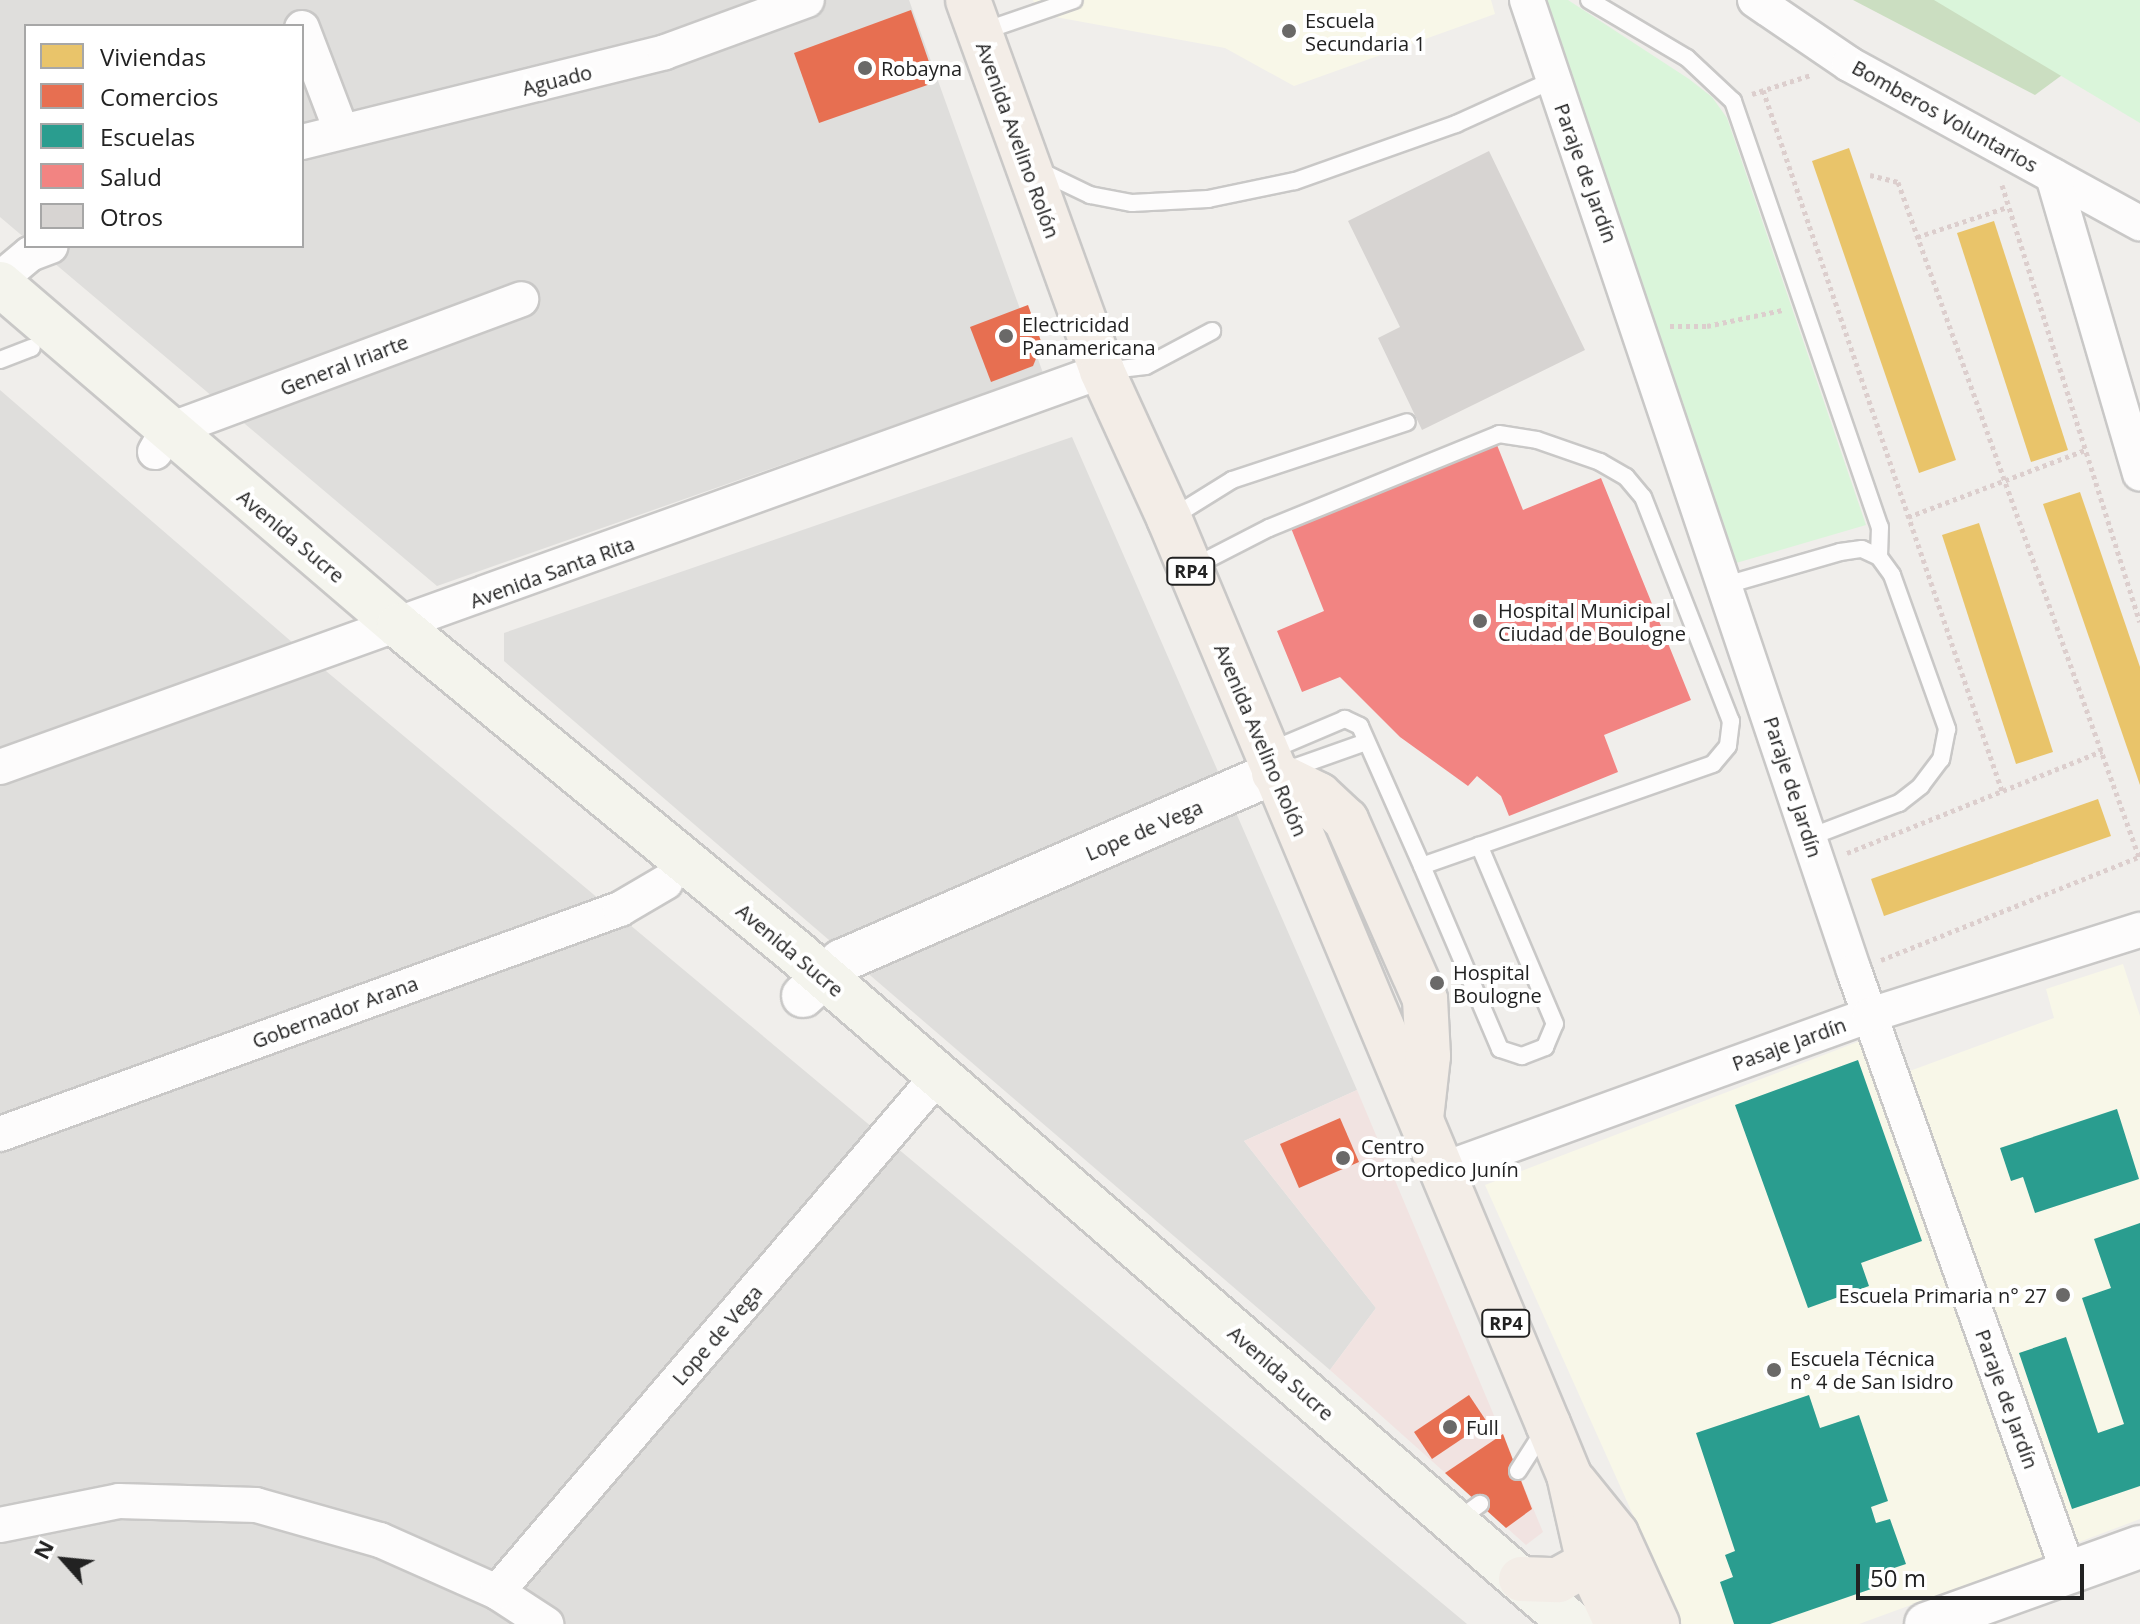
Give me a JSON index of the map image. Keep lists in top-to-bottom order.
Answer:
{
  "streets": {
    "main road": ["Avenida Avelino Rolón", "Avenida Sucre", "RP4"],
    "street": [
      "Aguado",
      "Bomberos Voluntarios",
      "Paraje de Jardín",
      "General Iriarte",
      "Avenida Santa Rita",
      "Lope de Vega",
      "Gobernador Arana",
      "Pasaje Jardín"
    ]
  },
  "crossings": [
    ["Avenida Avelino Rolón", "Avenida Santa Rita"],
    ["Avenida Avelino Rolón", "Lope de Vega"],
    ["Avenida Avelino Rolón", "Pasaje Jardín"],
    ["Paraje de Jardín", "Pasaje Jardín"],
    ["General Iriarte", "Avenida Sucre"],
    ["Avenida Sucre", "Avenida Santa Rita"],
    ["Avenida Sucre", "Lope de Vega"],
    ["Avenida Sucre", "Gobernador Arana"]
  ],
  "places": [
    "Escuela Secundaria 1",
    "Robayna",
    "Electricidad Panamericana",
    "Hospital Municipal Ciudad de Boulogne",
    "Hospital Boulogne",
    "Centro Ortopedico Junín",
    "Escuela Primaria n° 27",
    "Escuela Técnica n° 4 de San Isidro",
    "Full"
  ],
  "legend": [
    "Viviendas",
    "Comercios",
    "Escuelas",
    "Salud",
    "Otros"
  ],
  "scale_bar": "50 m",
  "north": "top left"
}
